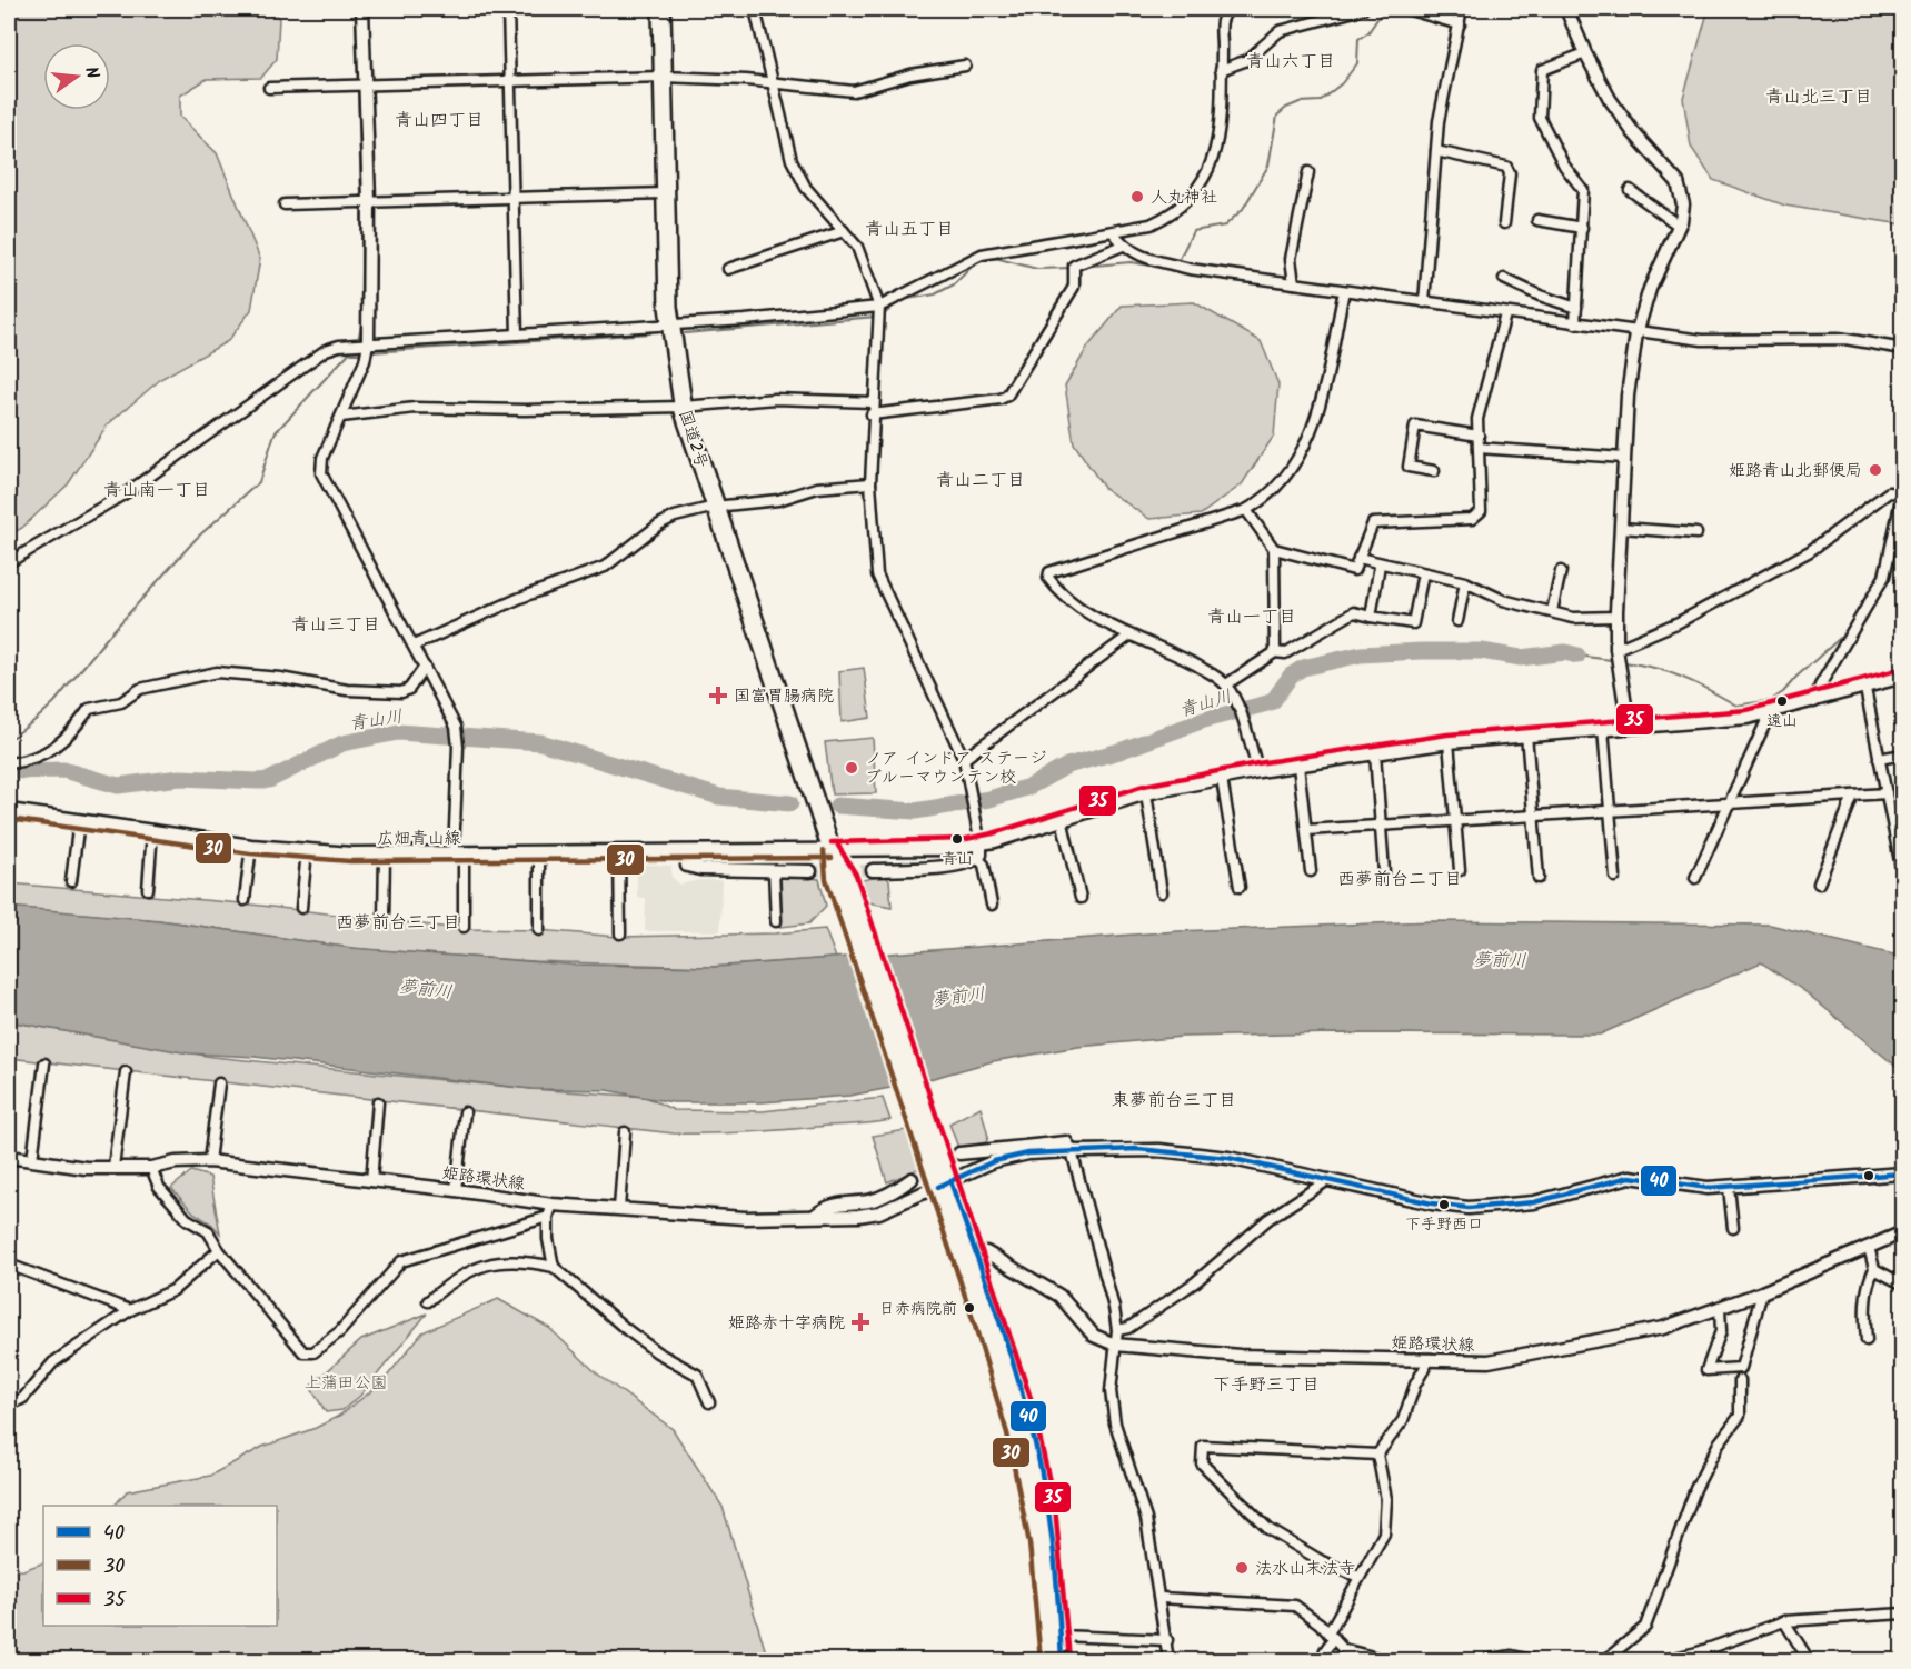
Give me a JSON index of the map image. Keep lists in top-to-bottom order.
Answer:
{
  "streets": {
    "highway": ["国道2号"],
    "main road": ["広畑青山線", "姫路環状線"]
  },
  "crossings": [
    ["国道2号", "広畑青山線"],
    ["国道2号", "姫路環状線"]
  ],
  "districts": [
    "青山六丁目",
    "青山北三丁目",
    "青山四丁目",
    "青山五丁目",
    "青山二丁目",
    "青山南一丁目",
    "青山一丁目",
    "青山三丁目",
    "西夢前台二丁目",
    "西夢前台三丁目",
    "東夢前台三丁目",
    "下手野三丁目"
  ],
  "water": ["青山川", "夢前川"],
  "parks": ["上蒲田公園"],
  "places": {
    "other": [
      "人丸神社",
      "姫路青山北郵便局",
      "遠山",
      "ノア インドア ステージ ブルーマウンテン校",
      "青山",
      "下手野西口",
      "日赤病院前",
      "法水山末法寺"
    ],
    "health": ["国富胃腸病院", "姫路赤十字病院"]
  },
  "lines": ["transit line 35", "transit line 30", "transit line 40"],
  "legend": ["40", "30", "35"],
  "north": "right"
}
